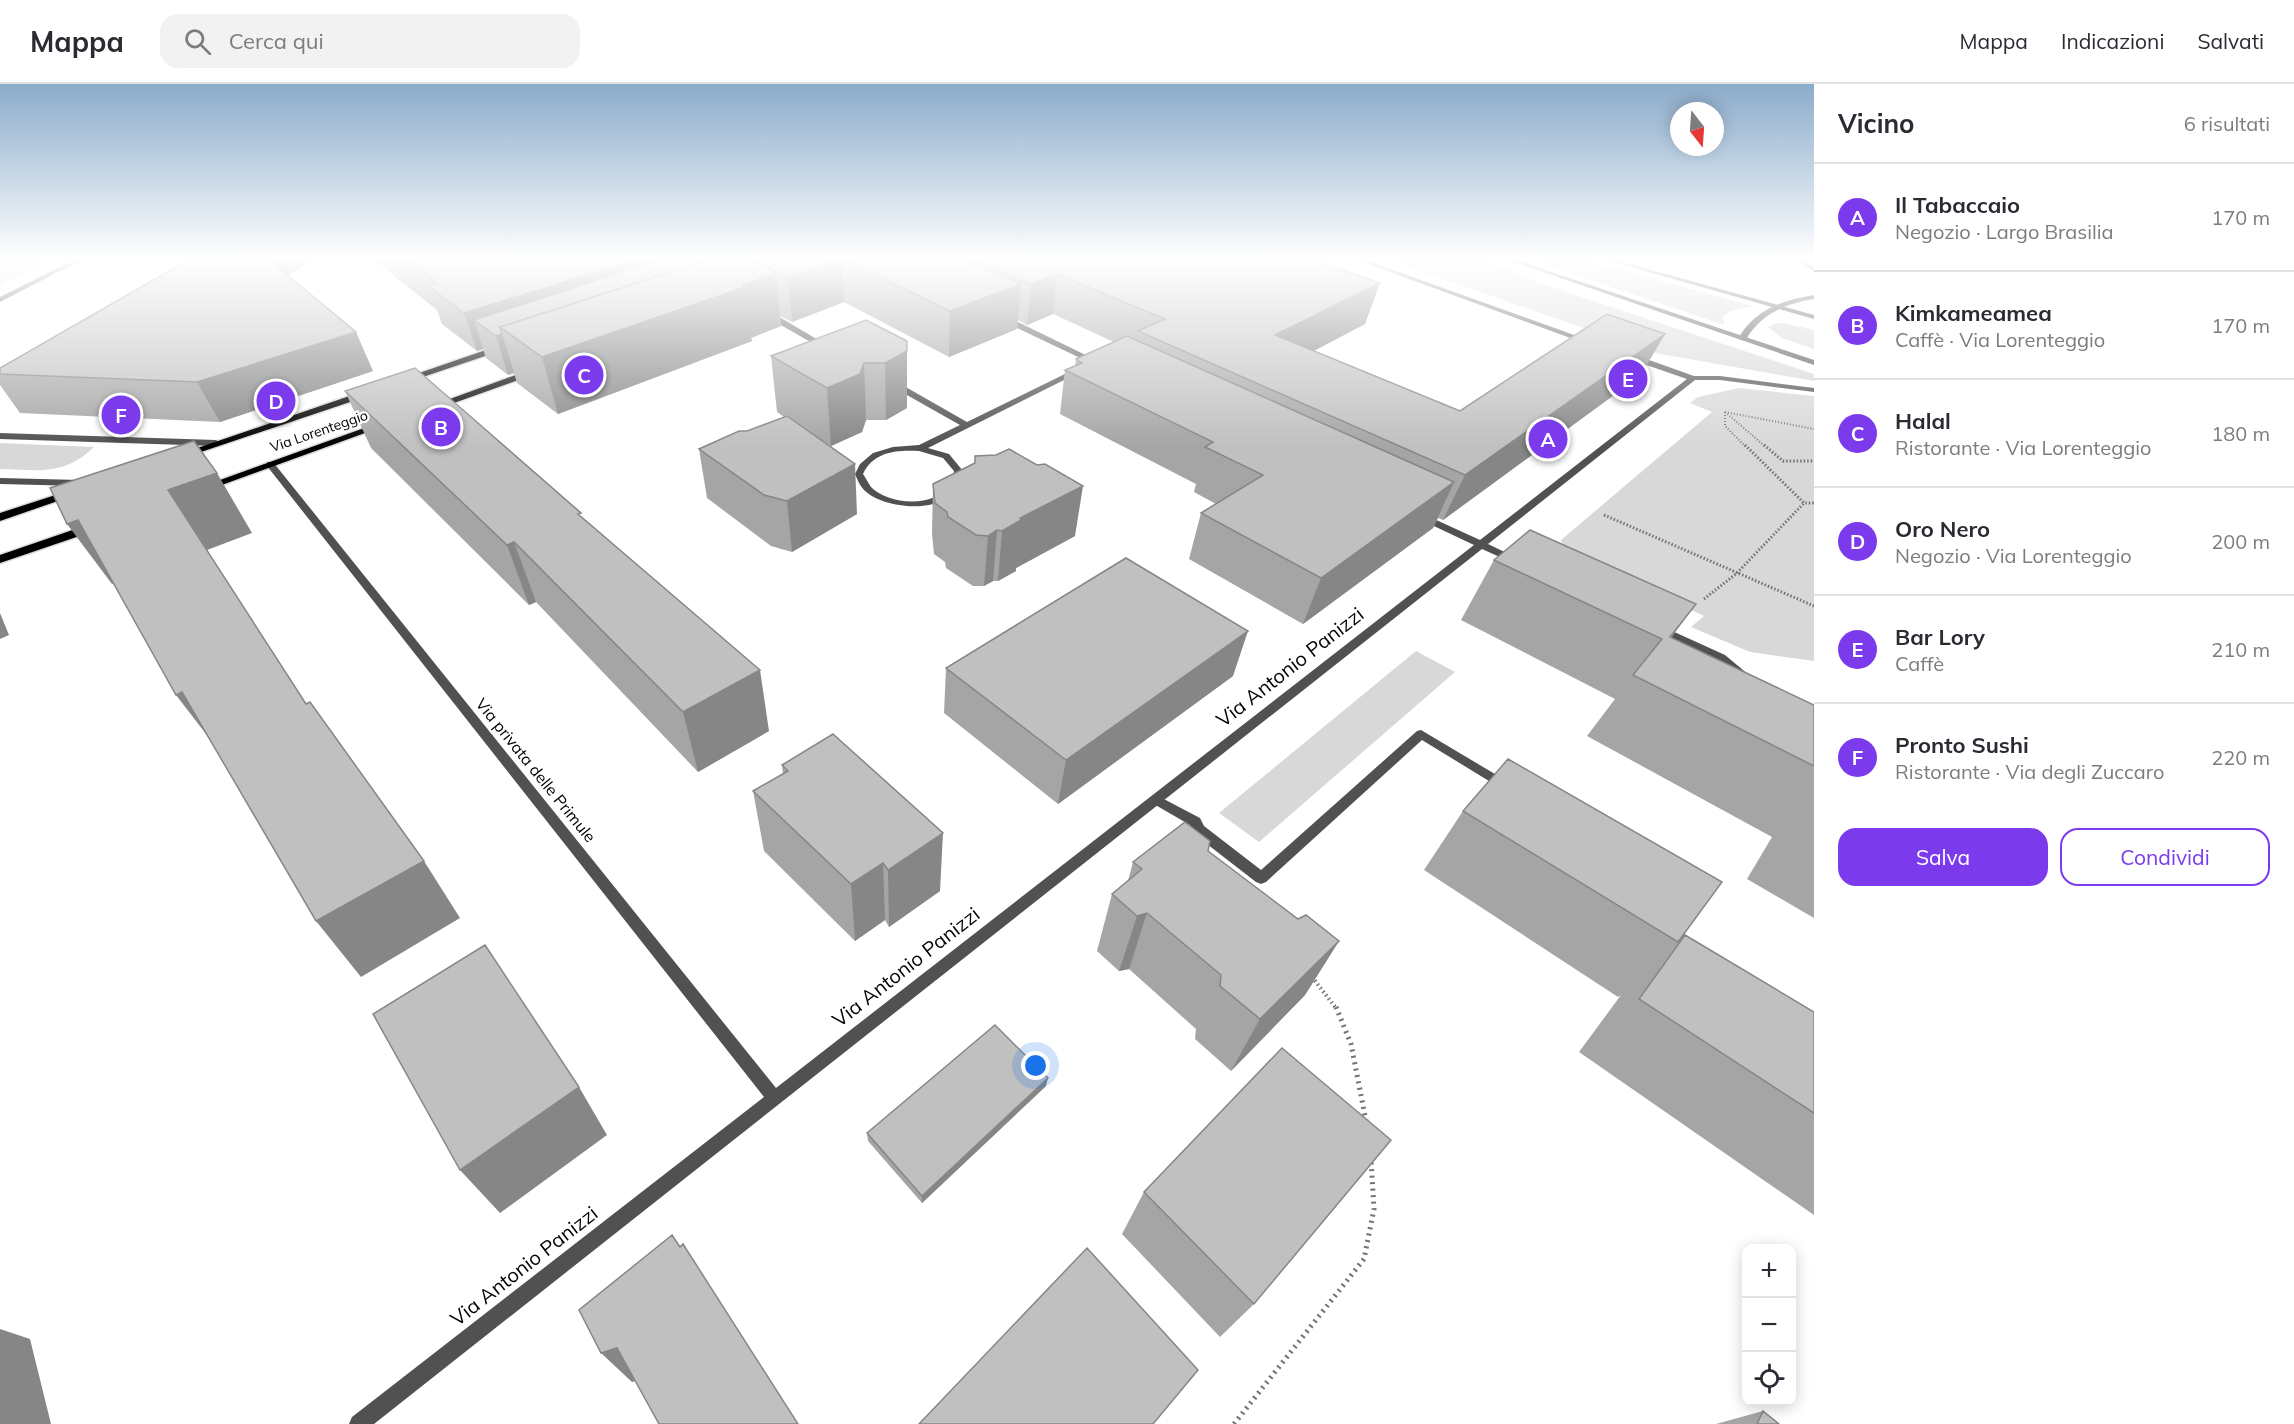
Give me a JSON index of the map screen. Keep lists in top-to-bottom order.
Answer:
{
  "streets": {
    "main road": ["Via Lorenteggio"],
    "street": ["Via Antonio Panizzi", "Via privata delle Primule"]
  },
  "crossings": [
    ["Via Lorenteggio", "Via privata delle Primule"],
    ["Via Antonio Panizzi", "Via privata delle Primule"]
  ],
  "north": "bottom",
  "page": {
    "header": "Mappa",
    "search": "Cerca qui",
    "nav": ["Mappa", "Indicazioni", "Salvati"],
    "heading": ["Vicino", "6 risultati"],
    "list": [
      {
        "mark": "A",
        "name": "Il Tabaccaio",
        "note": "Negozio · Largo Brasilia",
        "value": "170 m"
      },
      {
        "mark": "B",
        "name": "Kimkameamea",
        "note": "Caffè · Via Lorenteggio",
        "value": "170 m"
      },
      {
        "mark": "C",
        "name": "Halal",
        "note": "Ristorante · Via Lorenteggio",
        "value": "180 m"
      },
      {
        "mark": "D",
        "name": "Oro Nero",
        "note": "Negozio · Via Lorenteggio",
        "value": "200 m"
      },
      {
        "mark": "E",
        "name": "Bar Lory",
        "note": "Caffè",
        "value": "210 m"
      },
      {
        "mark": "F",
        "name": "Pronto Sushi",
        "note": "Ristorante · Via degli Zuccaro",
        "value": "220 m"
      }
    ],
    "pins": [
      "C",
      "E",
      "D",
      "F",
      "B",
      "A"
    ],
    "buttons": ["Salva", "Condividi"],
    "map_buttons": ["+", "−"]
  }
}
